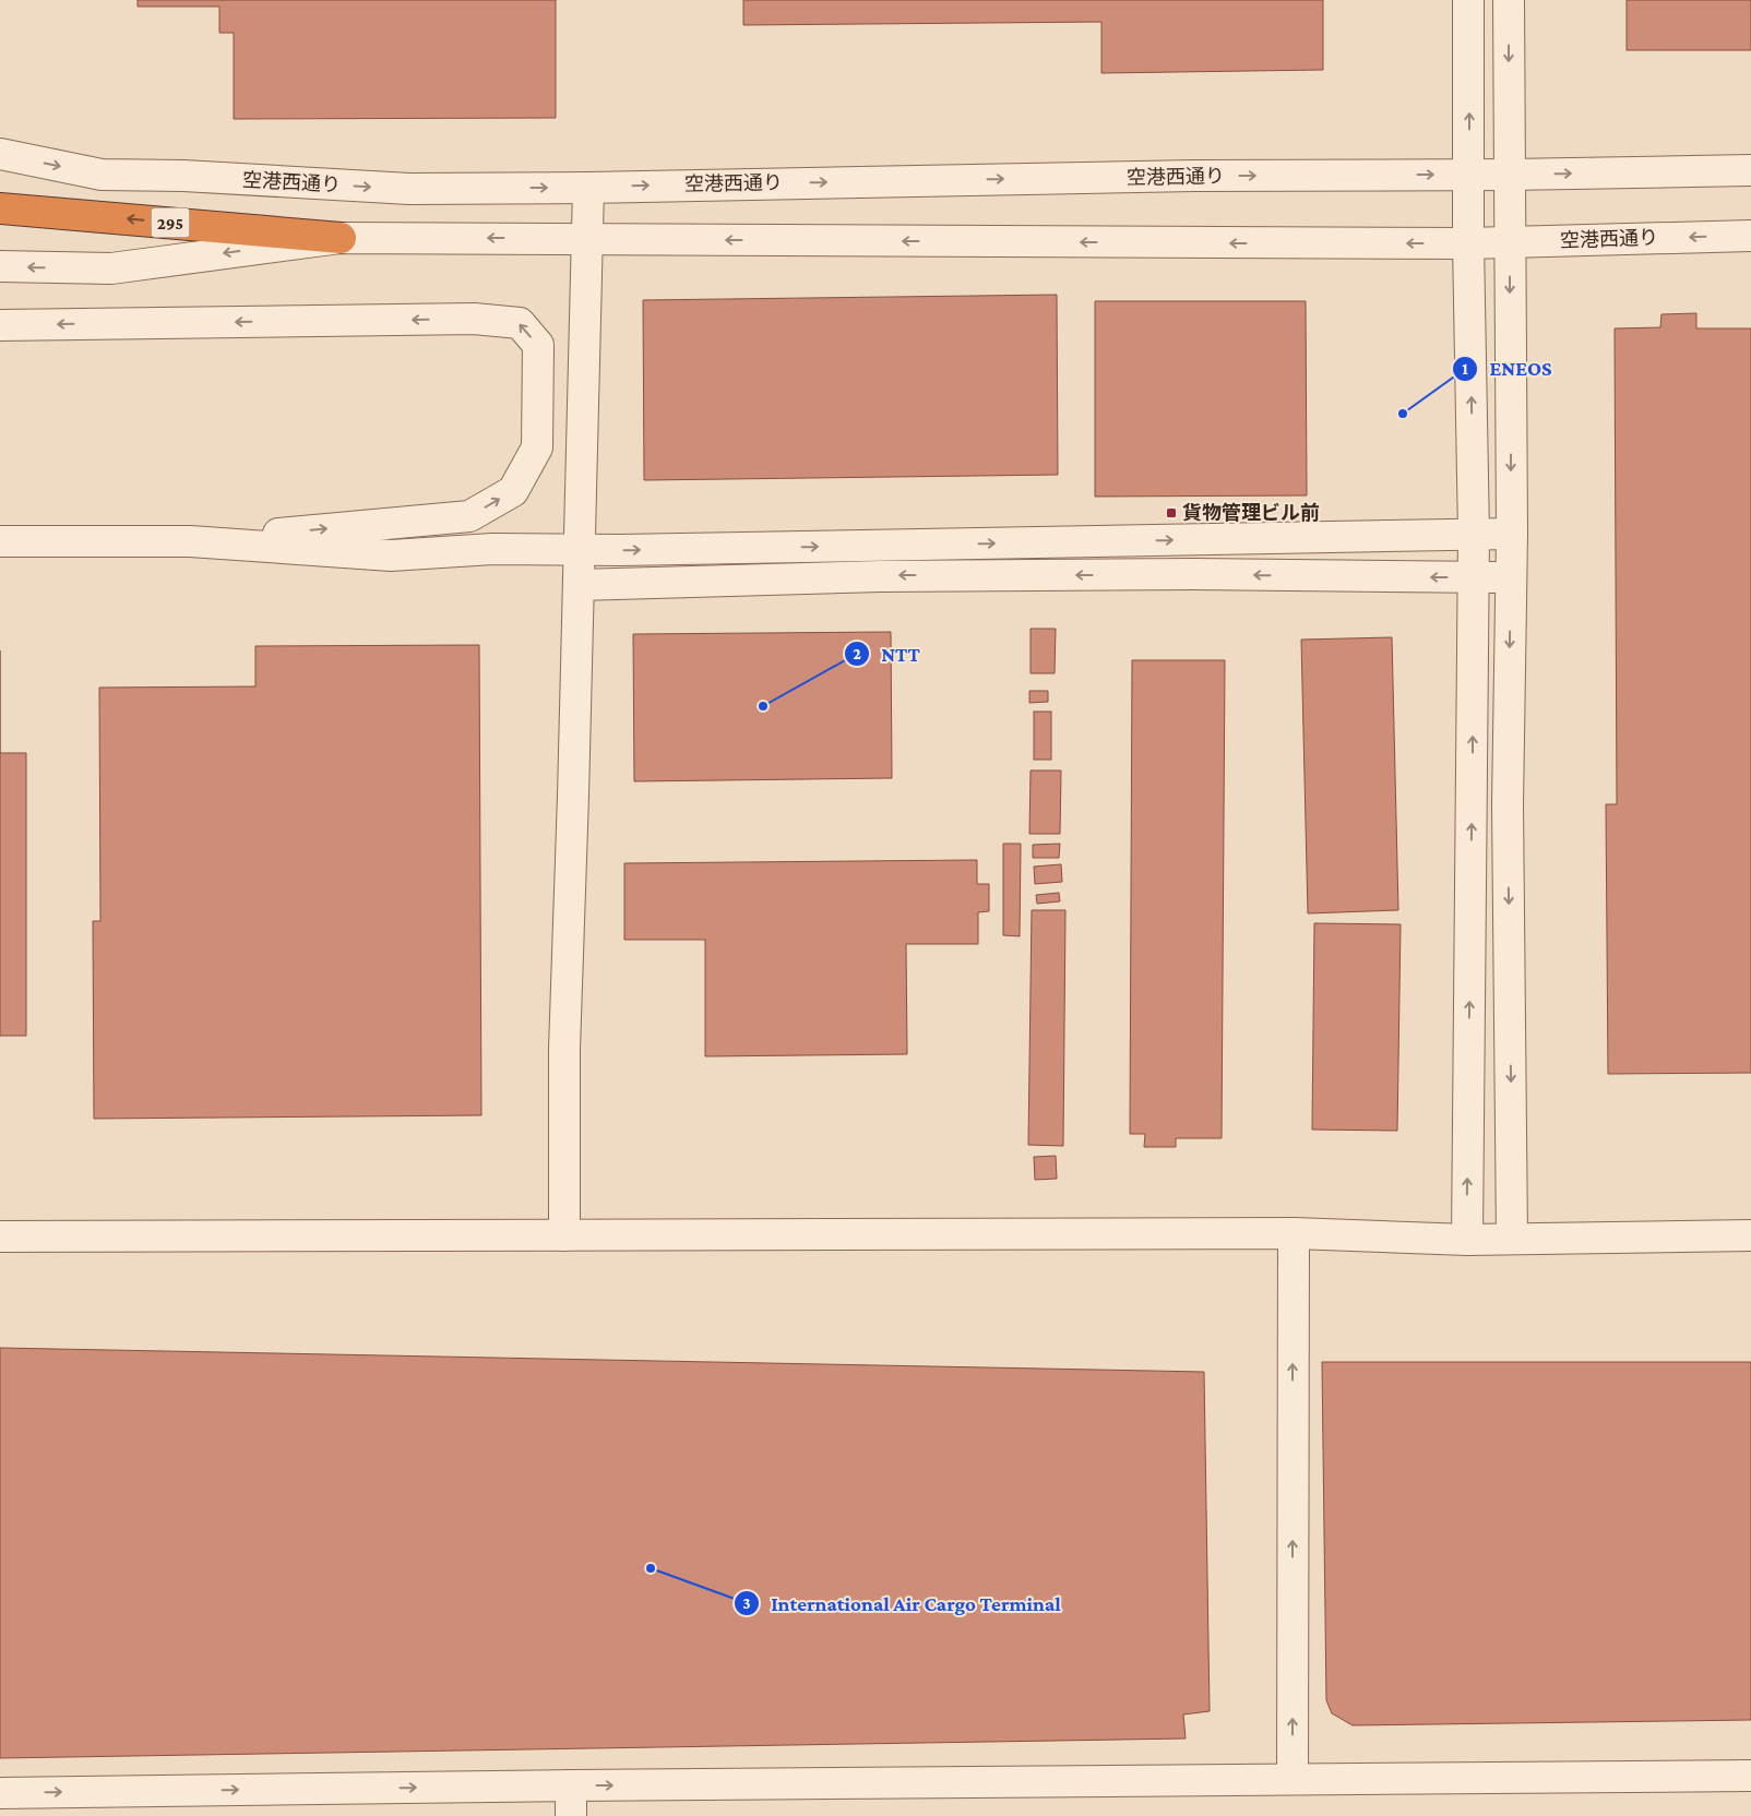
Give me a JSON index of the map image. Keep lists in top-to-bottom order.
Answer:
{
  "streets": {
    "highway": ["295"],
    "street": ["空港西通り"]
  },
  "crossings": [
    ["空港西通り", "295"]
  ],
  "places": {
    "other": ["ENEOS", "NTT", "International Air Cargo Terminal"],
    "transit": ["貨物管理ビル前"]
  }
}
